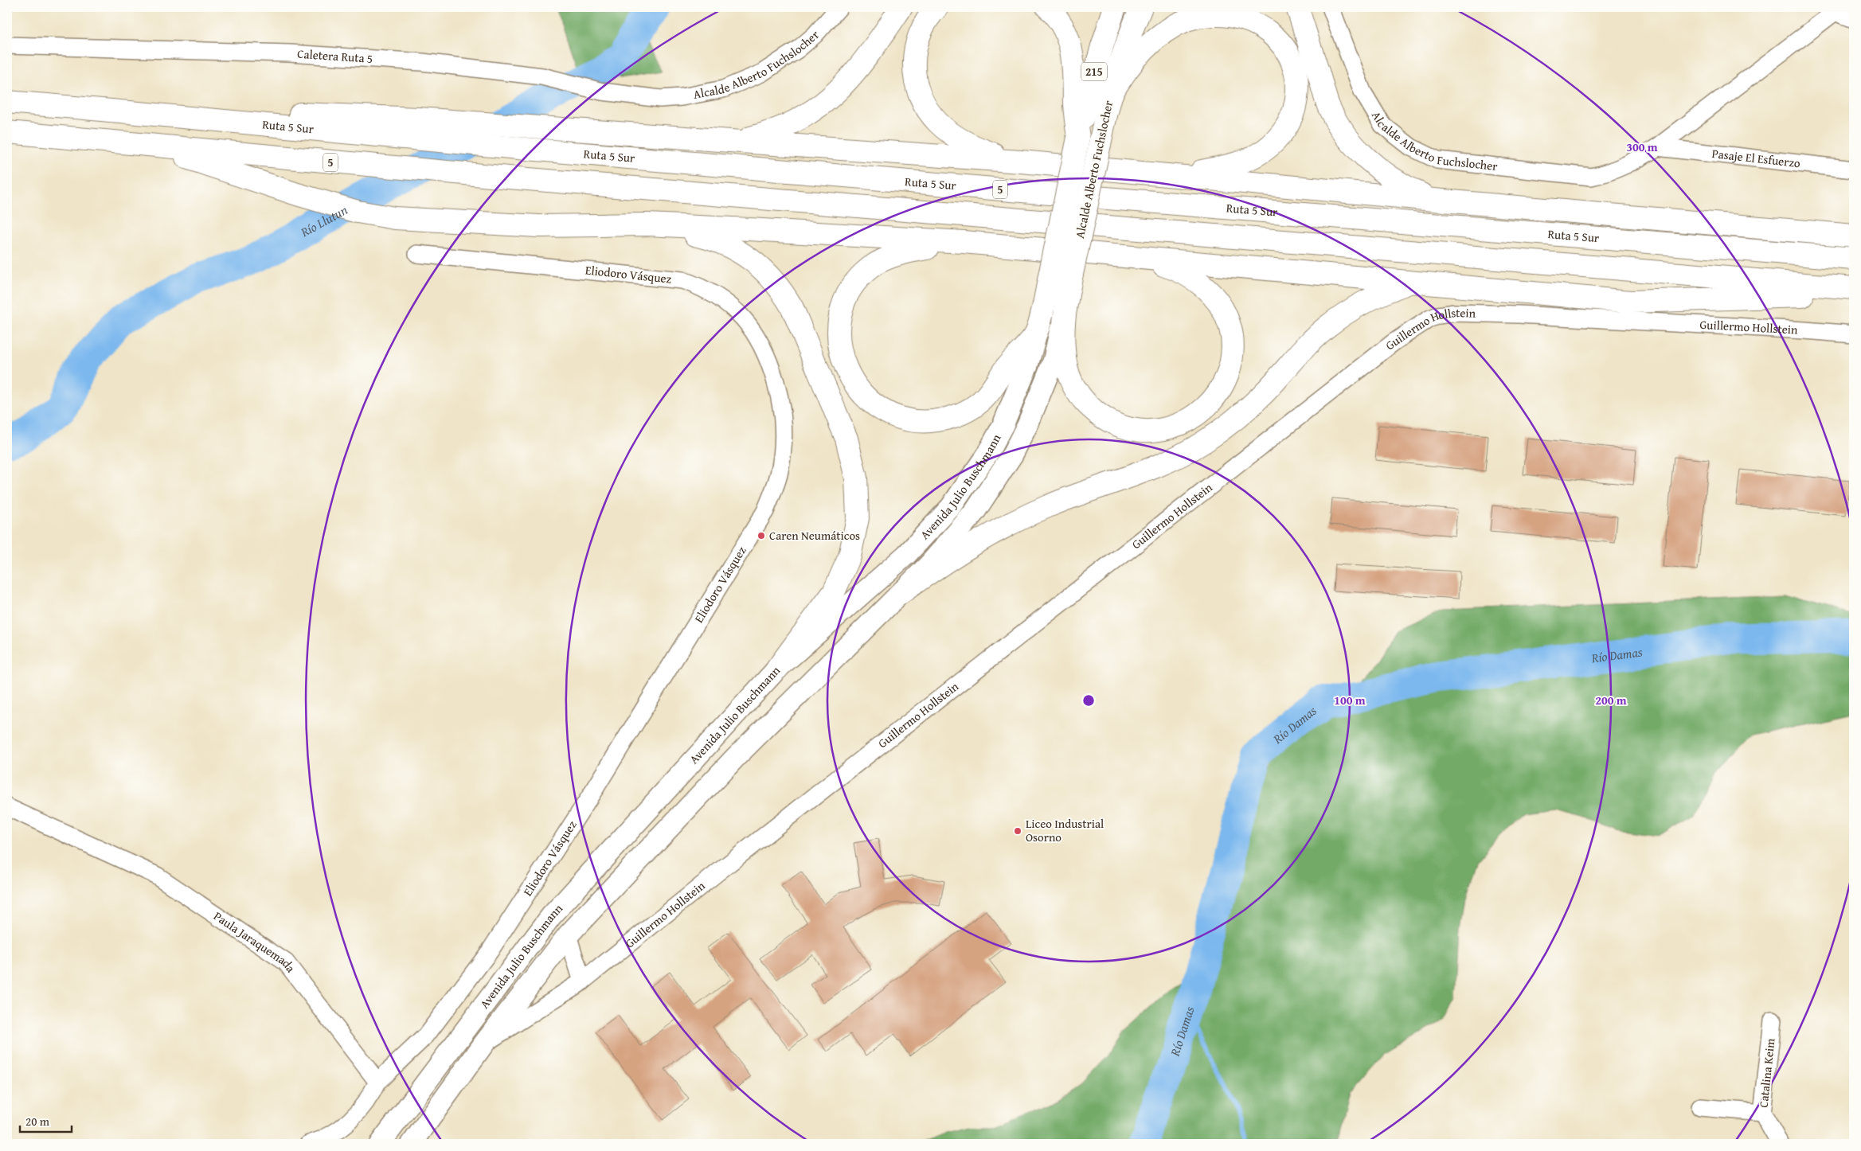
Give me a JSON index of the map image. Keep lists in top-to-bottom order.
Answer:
{
  "streets": {
    "highway": [
      "Alcalde Alberto Fuchslocher",
      "215",
      "Ruta 5 Sur",
      "5",
      "Avenida Julio Buschmann"
    ],
    "street": [
      "Caletera Ruta 5",
      "Pasaje El Esfuerzo",
      "Eliodoro Vásquez",
      "Guillermo Hollstein",
      "Paula Jaraquemada",
      "Catalina Keim"
    ]
  },
  "crossings": [
    ["Caletera Ruta 5", "Alcalde Alberto Fuchslocher"],
    ["Alcalde Alberto Fuchslocher", "Pasaje El Esfuerzo"],
    ["Alcalde Alberto Fuchslocher", "Avenida Julio Buschmann"],
    ["Eliodoro Vásquez", "Paula Jaraquemada"],
    ["Guillermo Hollstein", "Avenida Julio Buschmann"]
  ],
  "water": ["Río Llutun", "Río Damas"],
  "places": ["Caren Neumáticos", "Liceo Industrial Osorno"],
  "scale_bar": "20 m",
  "rings": ["300 m", "100 m", "200 m"]
}
